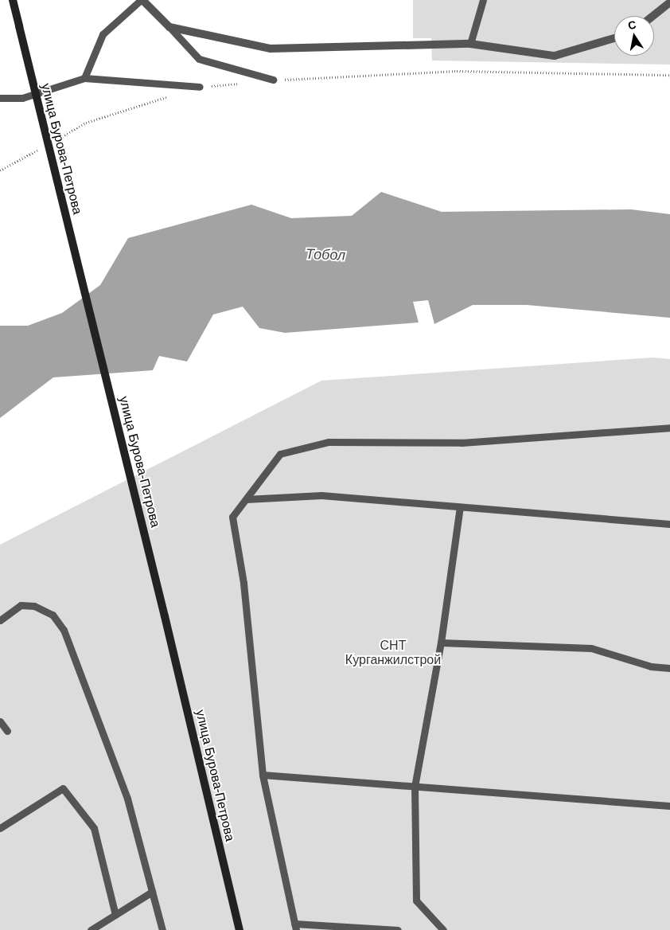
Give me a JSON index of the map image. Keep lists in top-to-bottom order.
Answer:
{
  "streets": {
    "main road": ["улица Бурова-Петрова"]
  },
  "water": ["Тобол"],
  "parks": ["СНТ Курганжилстрой"],
  "north": "top"
}
